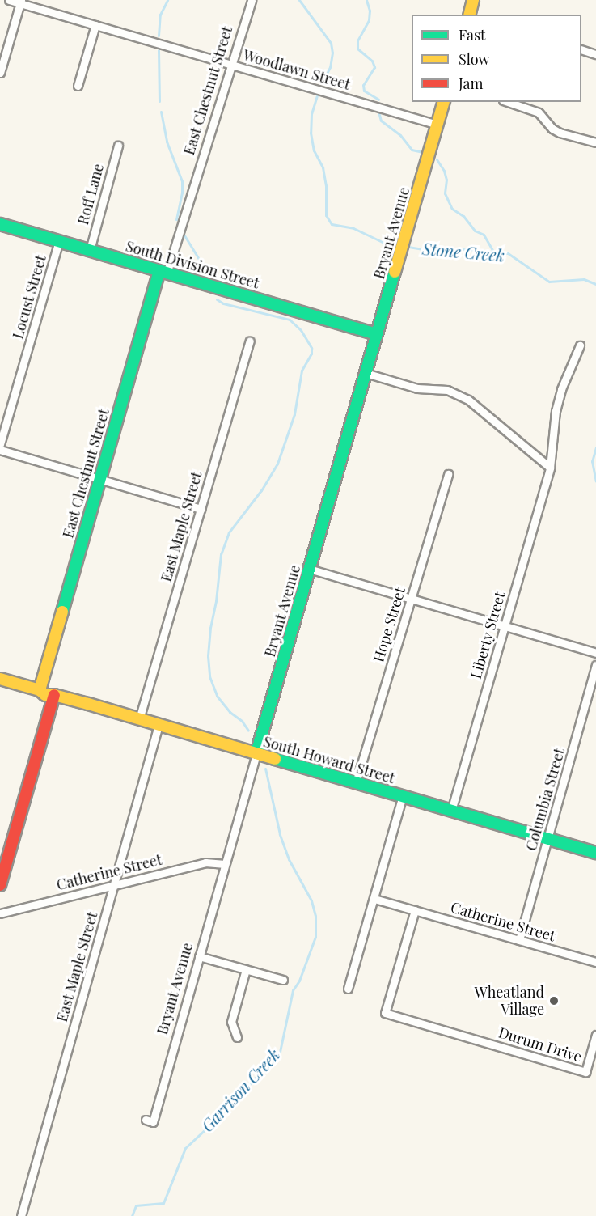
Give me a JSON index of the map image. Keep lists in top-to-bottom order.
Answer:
{
  "streets": {
    "main road": [
      "East Chestnut Street",
      "Bryant Avenue",
      "South Division Street",
      "South Howard Street"
    ],
    "street": [
      "Woodlawn Street",
      "Roff Lane",
      "Locust Street",
      "East Maple Street",
      "Hope Street",
      "Liberty Street",
      "Columbia Street",
      "Catherine Street",
      "Durum Drive"
    ]
  },
  "crossings": [
    ["Woodlawn Street", "East Chestnut Street"],
    ["Woodlawn Street", "Bryant Avenue"],
    ["East Chestnut Street", "South Division Street"],
    ["East Chestnut Street", "South Howard Street"],
    ["Roff Lane", "South Division Street"],
    ["Bryant Avenue", "South Division Street"],
    ["Bryant Avenue", "South Howard Street"],
    ["Bryant Avenue", "Catherine Street"],
    ["South Division Street", "Locust Street"],
    ["East Maple Street", "South Howard Street"],
    ["East Maple Street", "Catherine Street"],
    ["Hope Street", "South Howard Street"],
    ["Liberty Street", "South Howard Street"],
    ["South Howard Street", "Columbia Street"],
    ["Columbia Street", "Catherine Street"],
    ["Catherine Street", "Durum Drive"]
  ],
  "water": ["Stone Creek", "Garrison Creek"],
  "places": ["Wheatland Village"],
  "legend": ["Fast", "Slow", "Jam"]
}
